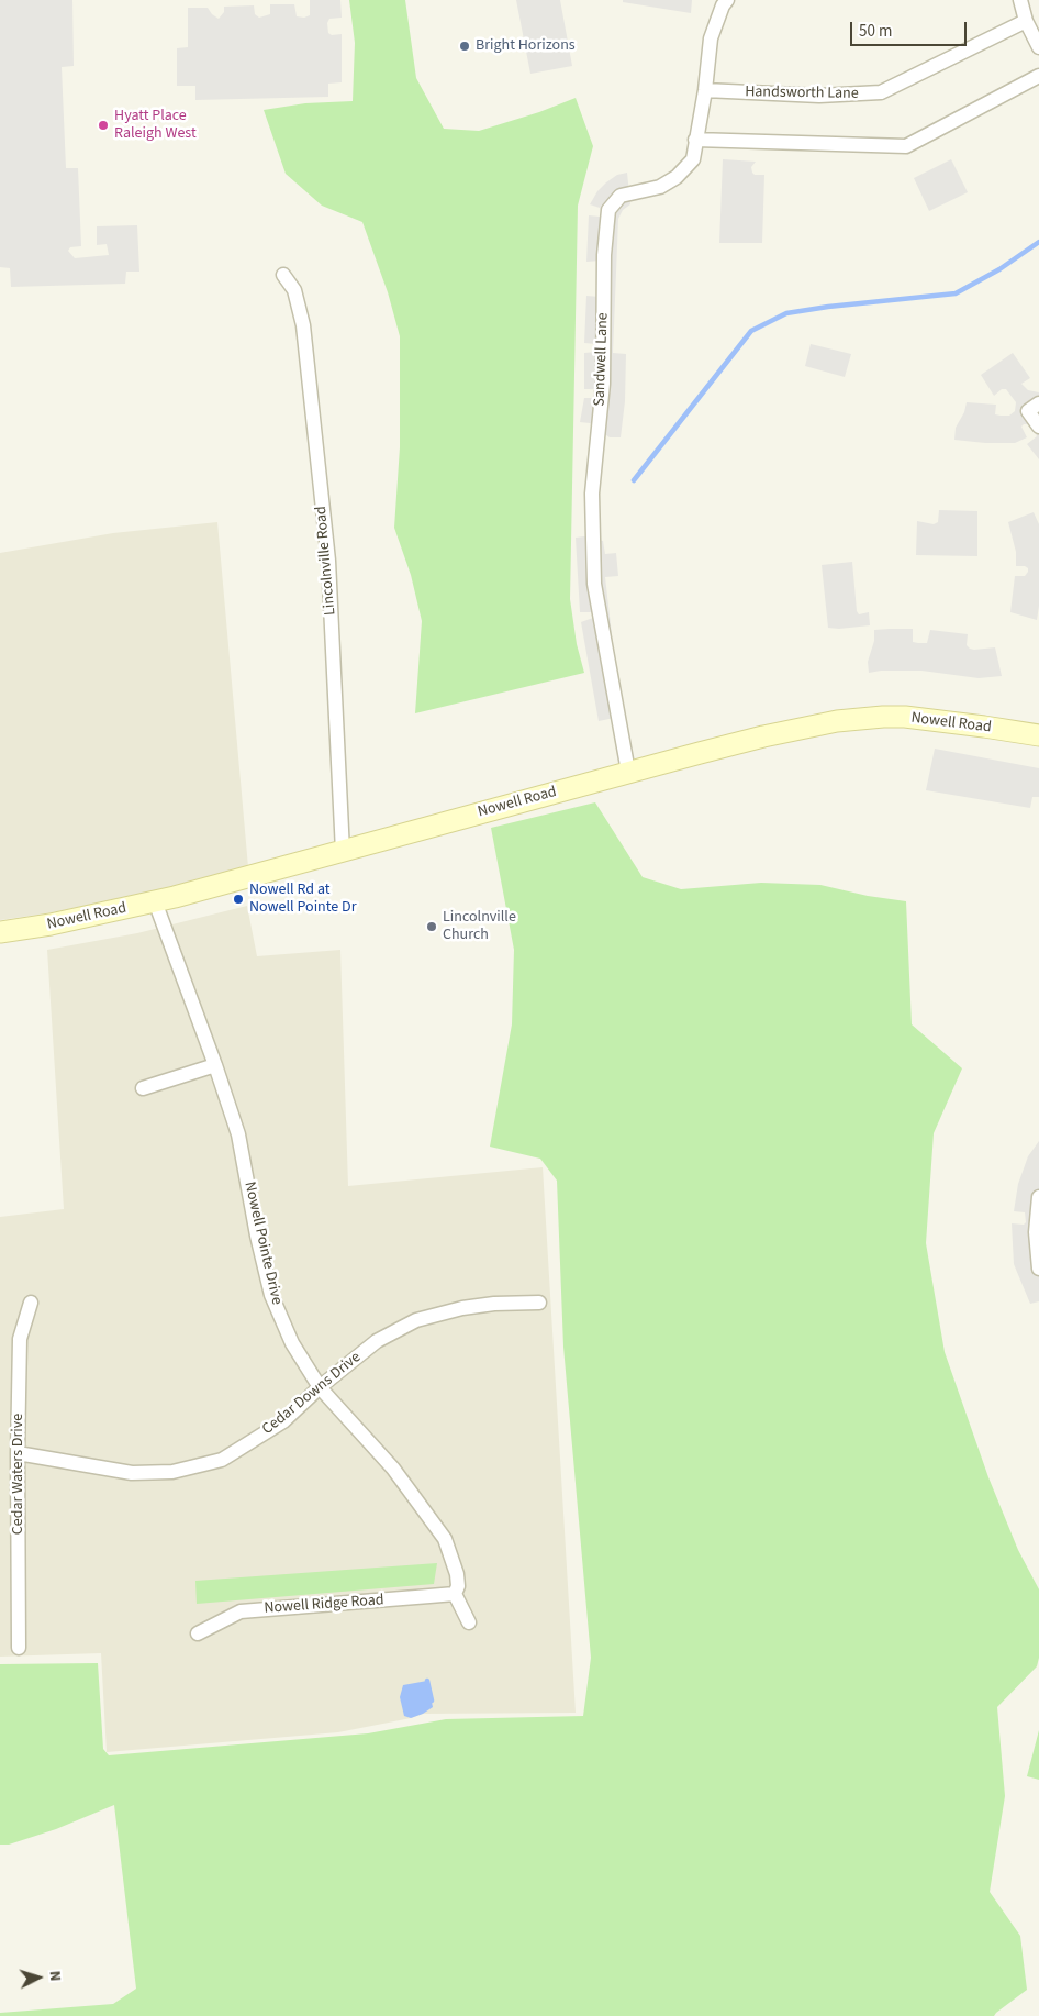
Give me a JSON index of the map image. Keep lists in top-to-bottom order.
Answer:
{
  "streets": {
    "street": [
      "Handsworth Lane",
      "Sandwell Lane",
      "Lincolnville Road",
      "Nowell Road",
      "Nowell Pointe Drive",
      "Cedar Downs Drive",
      "Cedar Waters Drive",
      "Nowell Ridge Road"
    ]
  },
  "crossings": [
    ["Handsworth Lane", "Sandwell Lane"],
    ["Sandwell Lane", "Nowell Road"],
    ["Lincolnville Road", "Nowell Road"],
    ["Nowell Road", "Nowell Pointe Drive"],
    ["Nowell Pointe Drive", "Cedar Downs Drive"],
    ["Nowell Pointe Drive", "Nowell Ridge Road"],
    ["Cedar Downs Drive", "Cedar Waters Drive"]
  ],
  "places": [
    "Bright Horizons",
    "Hyatt Place Raleigh West",
    "Nowell Rd at Nowell Pointe Dr",
    "Lincolnville Church"
  ],
  "scale_bar": "50 m",
  "north": "right"
}
